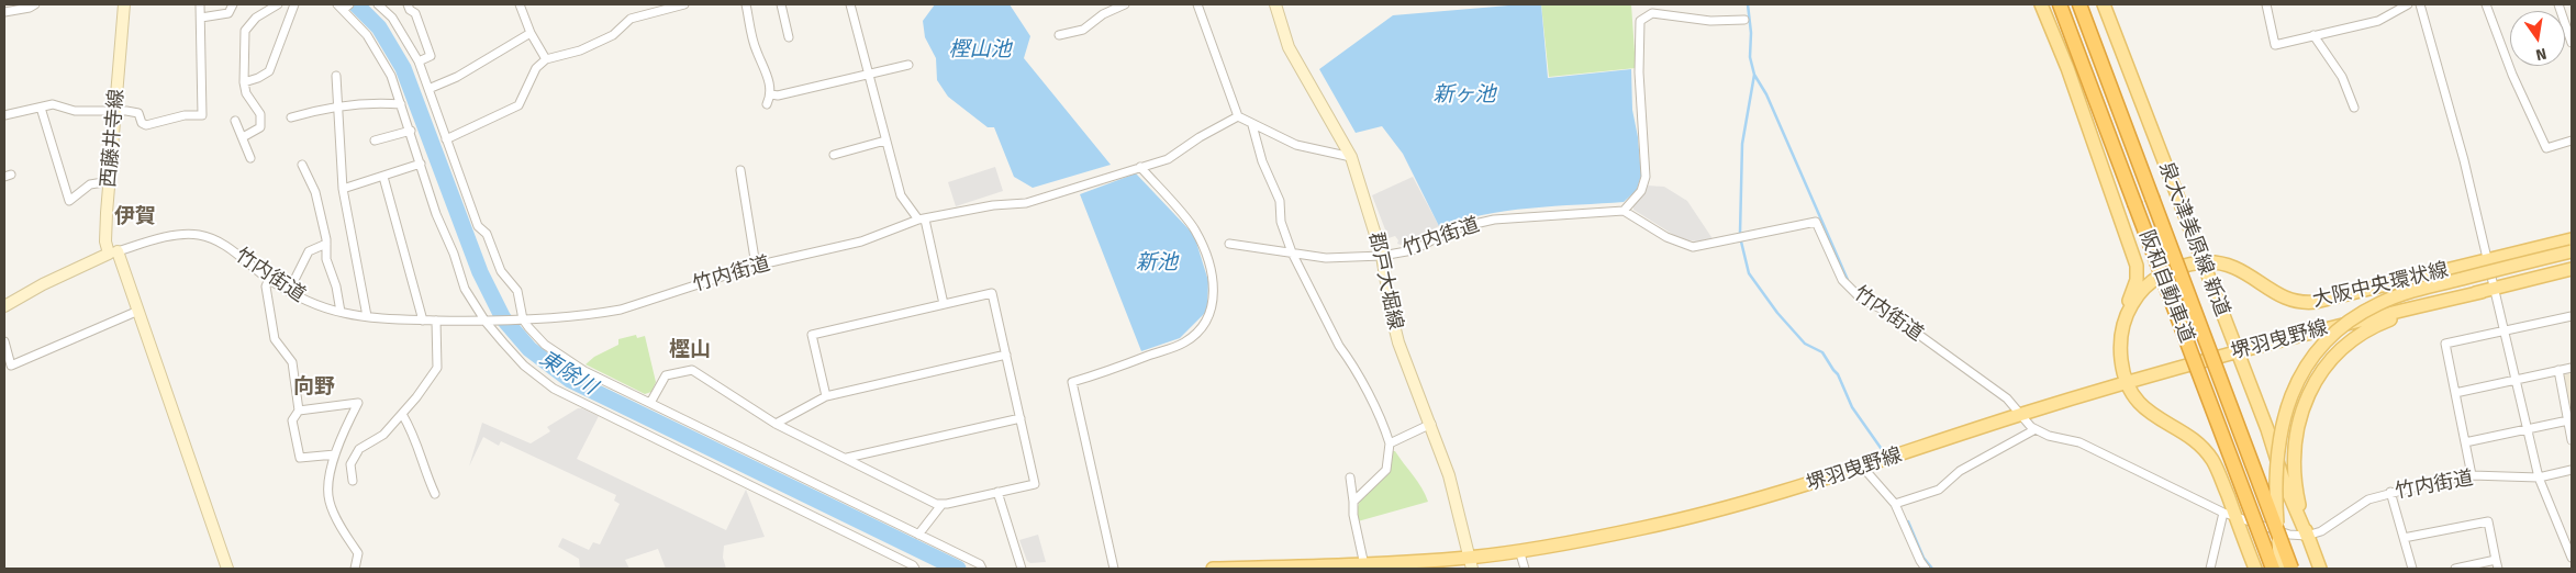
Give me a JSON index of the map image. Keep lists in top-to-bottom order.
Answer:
{
  "streets": {
    "highway": ["阪和自動車道"],
    "main road": [
      "西藤井寺線",
      "泉大津美原線 新道",
      "郡戸大堀線",
      "大阪中央環状線",
      "堺羽曳野線"
    ],
    "street": ["竹内街道"]
  },
  "crossings": [
    ["西藤井寺線", "竹内街道"],
    ["竹内街道", "泉大津美原線 新道"],
    ["竹内街道", "郡戸大堀線"],
    ["竹内街道", "大阪中央環状線"],
    ["竹内街道", "堺羽曳野線"],
    ["泉大津美原線 新道", "大阪中央環状線"],
    ["泉大津美原線 新道", "堺羽曳野線"],
    ["郡戸大堀線", "堺羽曳野線"],
    ["大阪中央環状線", "堺羽曳野線"]
  ],
  "districts": ["伊賀", "樫山", "向野"],
  "water": [
    "樫山池",
    "新ヶ池",
    "新池",
    "東除川"
  ],
  "north": "bottom"
}
